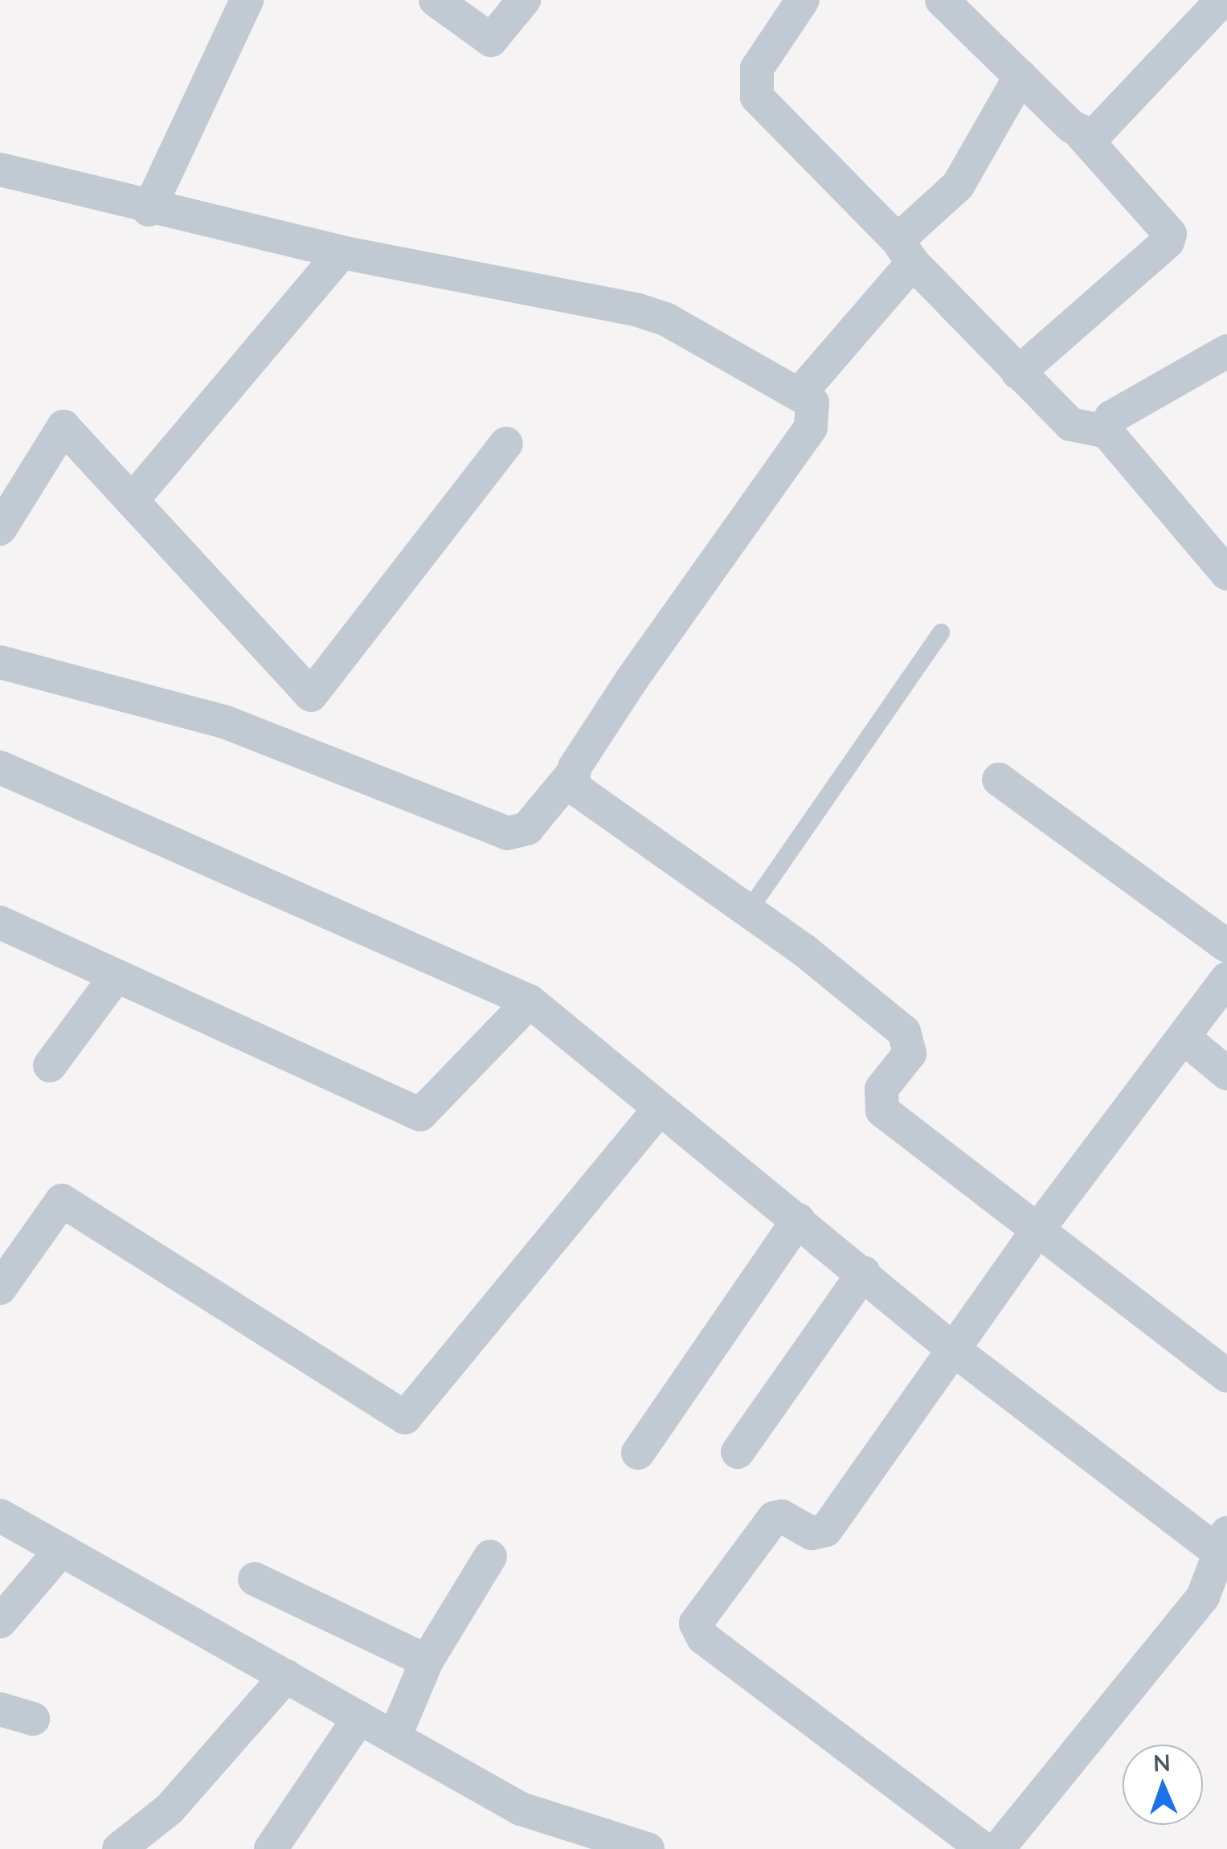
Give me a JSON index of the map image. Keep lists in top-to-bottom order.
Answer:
{
  "north": "top"
}
